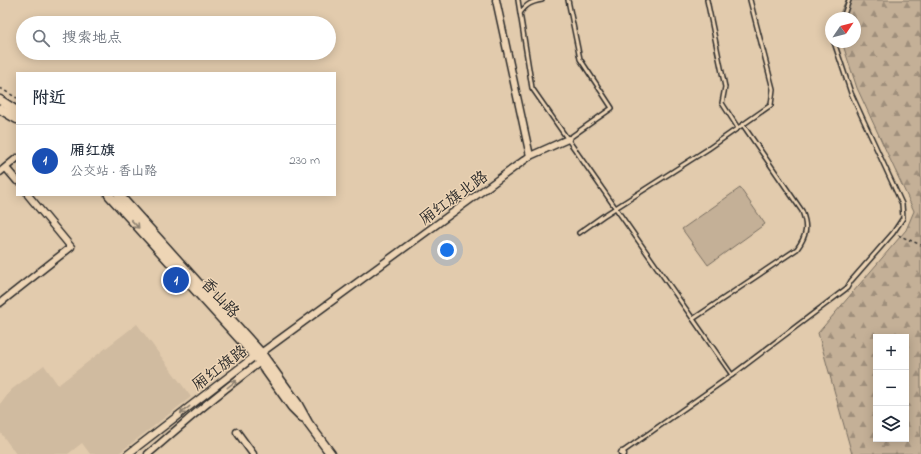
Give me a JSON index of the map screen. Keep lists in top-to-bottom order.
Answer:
{
  "streets": {
    "street": ["厢红旗北路", "香山路", "厢红旗路"]
  },
  "crossings": [
    ["厢红旗北路", "香山路"],
    ["厢红旗北路", "厢红旗路"],
    ["香山路", "厢红旗路"]
  ],
  "north": "top right",
  "page": {
    "search": "搜索地点",
    "heading": "附近",
    "list": [
      {
        "mark": "1",
        "name": "厢红旗",
        "note": "公交站 · 香山路",
        "value": "230 m"
      }
    ],
    "pins": "1",
    "map_buttons": ["+", "−"]
  }
}
